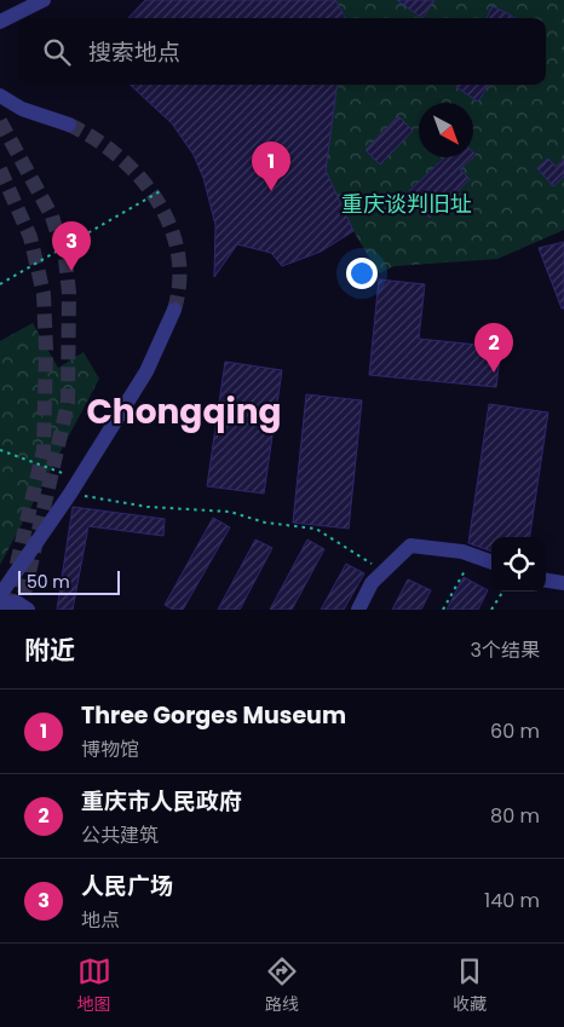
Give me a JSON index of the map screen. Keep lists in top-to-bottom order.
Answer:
{
  "districts": ["Chongqing"],
  "parks": ["重庆谈判旧址"],
  "scale_bar": "50 m",
  "north": "bottom right",
  "page": {
    "search": "搜索地点",
    "pins": ["1", "3", "2"],
    "scale": "50 m",
    "heading": ["附近", "3个结果"],
    "list": [
      {
        "mark": "1",
        "name": "Three Gorges Museum",
        "note": "博物馆",
        "value": "60 m"
      },
      {
        "mark": "2",
        "name": "重庆市人民政府",
        "note": "公共建筑",
        "value": "80 m"
      },
      {
        "mark": "3",
        "name": "人民广场",
        "note": "地点",
        "value": "140 m"
      }
    ],
    "nav": ["地图", "路线", "收藏"]
  }
}
